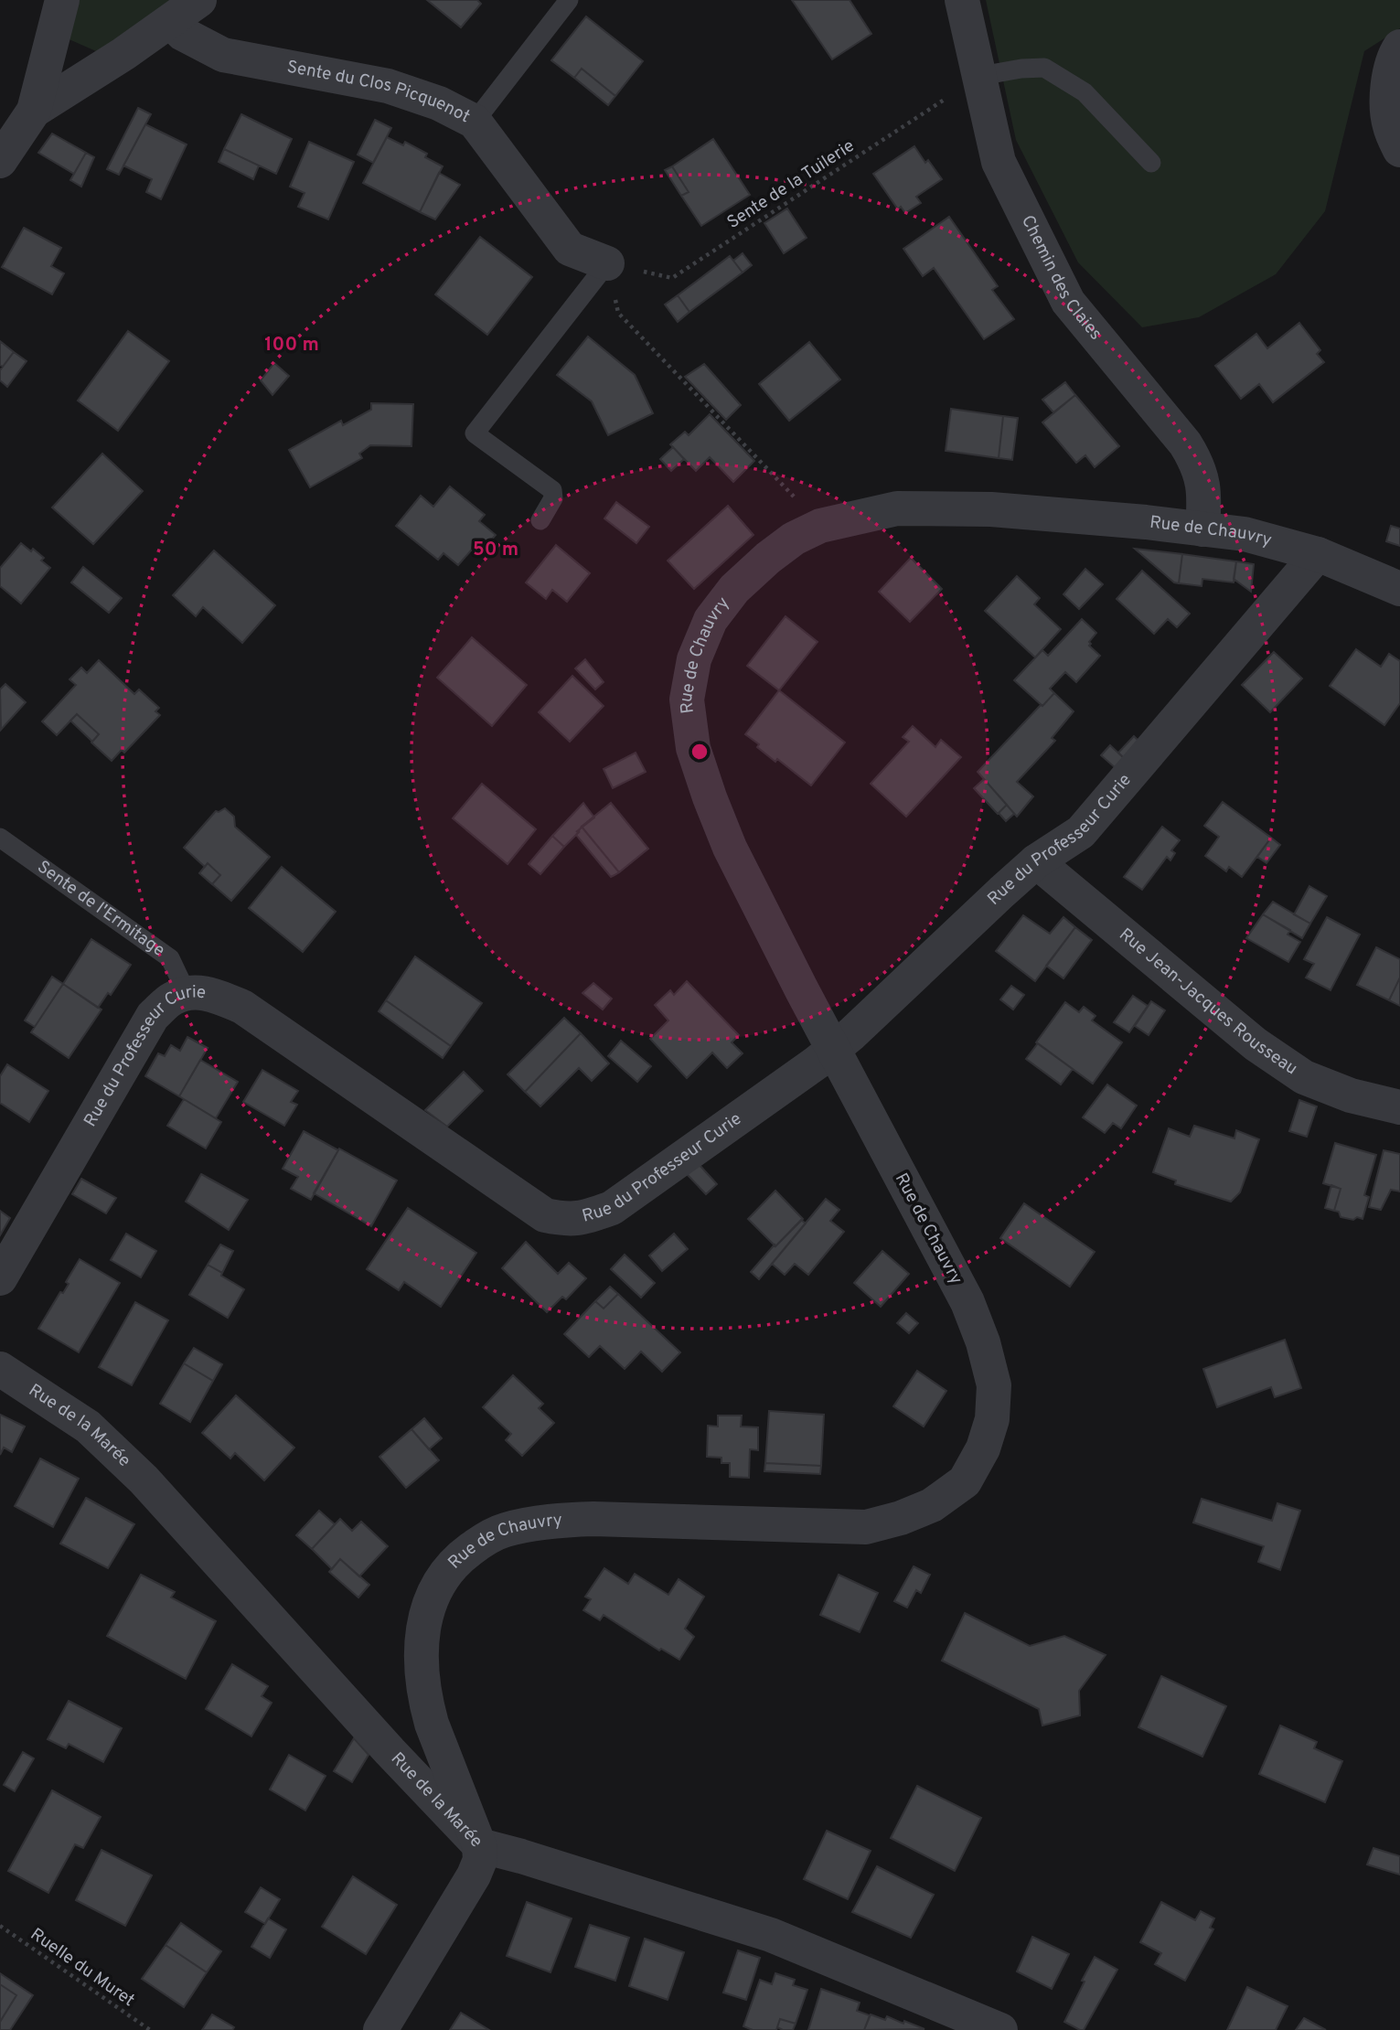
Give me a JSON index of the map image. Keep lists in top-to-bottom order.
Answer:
{
  "streets": {
    "street": [
      "Sente du Clos Picquenot",
      "Chemin des Claies",
      "Rue de Chauvry",
      "Rue du Professeur Curie",
      "Rue Jean-Jacques Rousseau",
      "Rue de la Marée"
    ],
    "lane": ["Sente de l'Ermitage"],
    "path": ["Sente de la Tuilerie", "Ruelle du Muret"]
  },
  "crossings": [
    ["Sente du Clos Picquenot", "Sente de la Tuilerie"],
    ["Sente de la Tuilerie", "Chemin des Claies"],
    ["Chemin des Claies", "Rue de Chauvry"],
    ["Rue de Chauvry", "Rue du Professeur Curie"],
    ["Rue de Chauvry", "Rue de la Marée"],
    ["Rue du Professeur Curie", "Sente de l'Ermitage"],
    ["Rue du Professeur Curie", "Rue Jean-Jacques Rousseau"]
  ],
  "rings": ["100 m", "50 m"]
}
